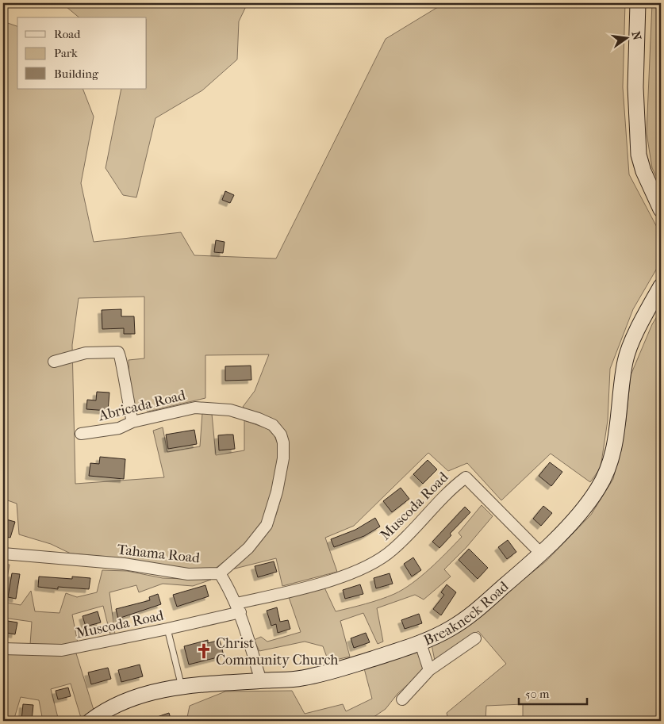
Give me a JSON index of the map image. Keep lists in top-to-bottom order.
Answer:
{
  "streets": {
    "street": [
      "Abricada Road",
      "Muscoda Road",
      "Tahama Road",
      "Breakneck Road"
    ]
  },
  "crossings": [
    ["Abricada Road", "Tahama Road"],
    ["Muscoda Road", "Breakneck Road"]
  ],
  "places": {
    "church": ["Christ Community Church"]
  },
  "legend": ["Road", "Park", "Building"],
  "scale_bar": "50 m",
  "north": "right"
}
